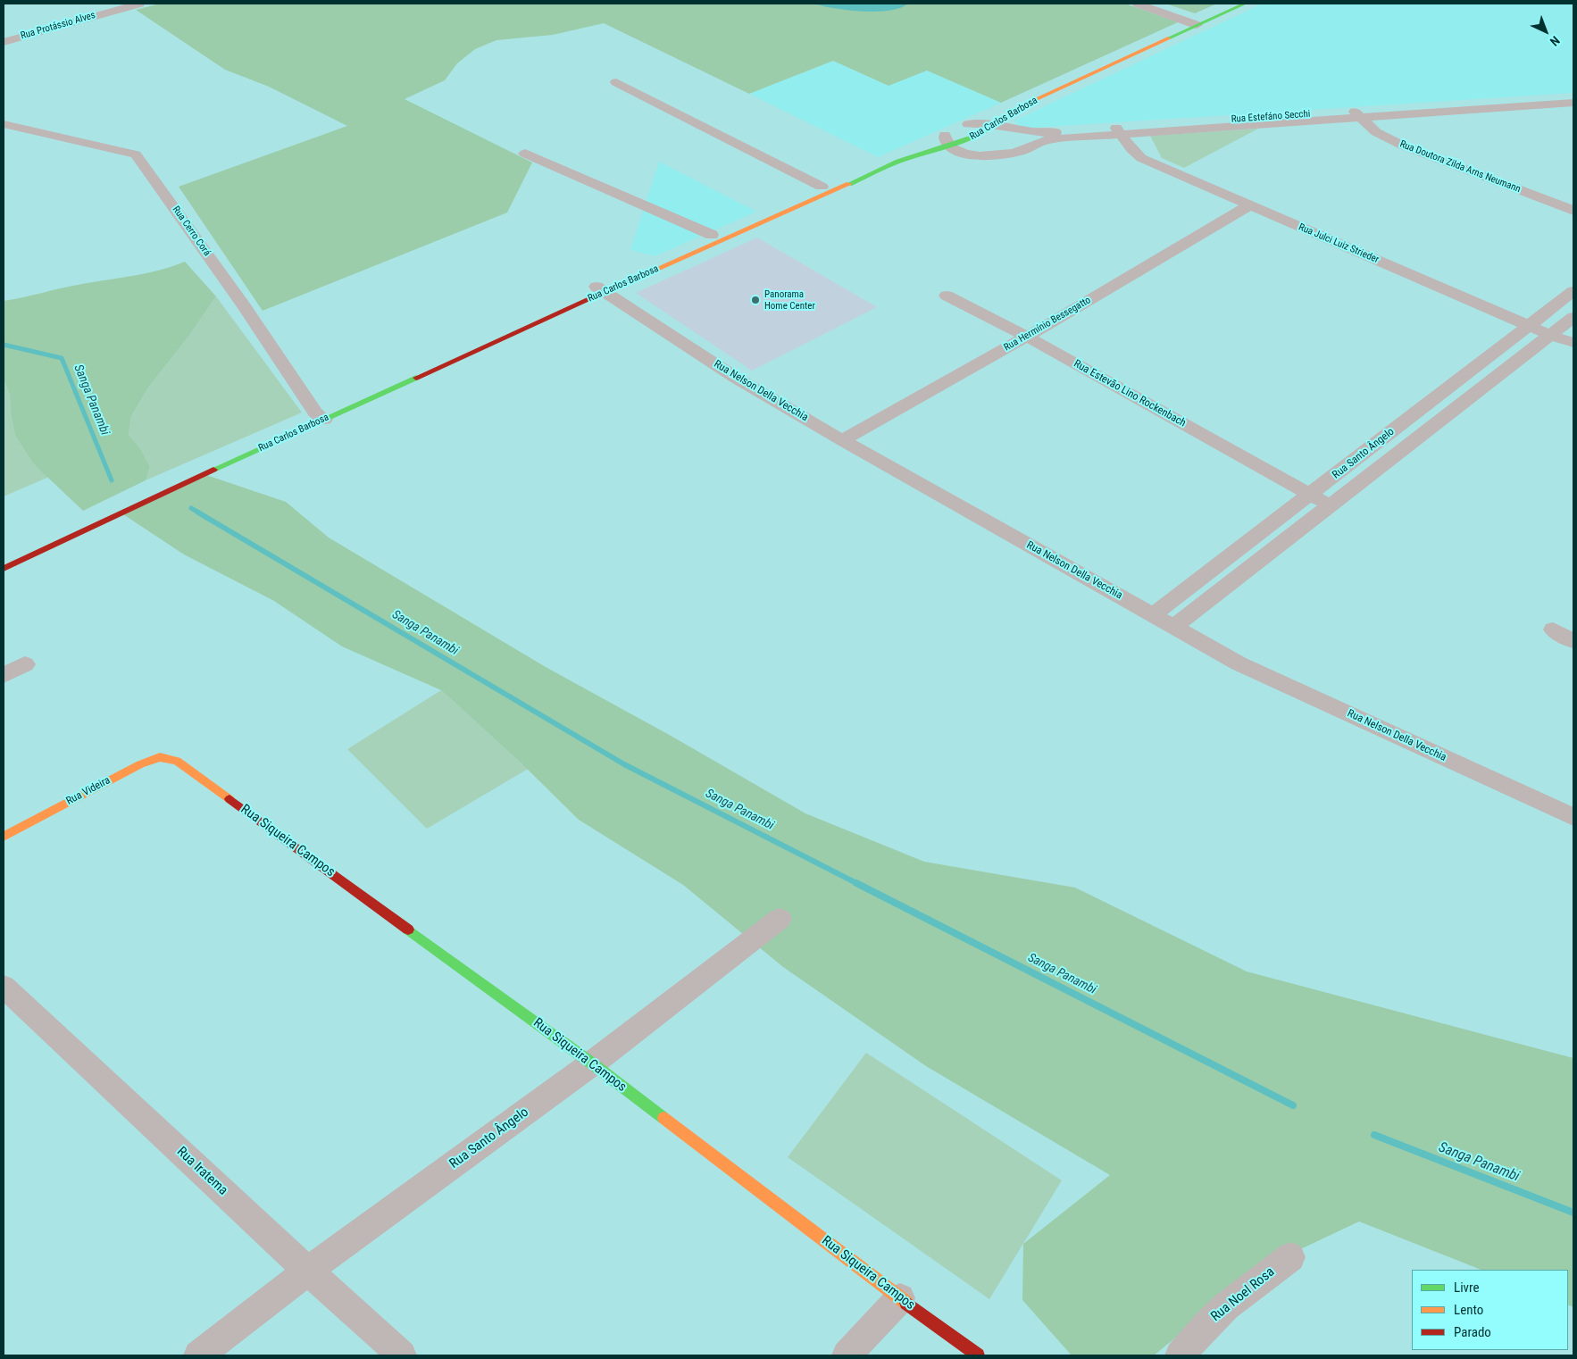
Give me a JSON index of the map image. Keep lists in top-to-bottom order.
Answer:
{
  "streets": {
    "street": [
      "Rua Protássio Alves",
      "Rua Carlos Barbosa",
      "Rua Doutora Zilda Arns Neumann",
      "Rua Cerro Corá",
      "Rua Julci Luiz Strieder",
      "Rua Hermínio Bessegatto",
      "Rua Nelson Della Vecchia",
      "Rua Estevão Lino Rockenbach",
      "Rua Santo Ângelo",
      "Rua Videira",
      "Rua Siqueira Campos",
      "Rua Iratema",
      "Rua Noel Rosa"
    ]
  },
  "crossings": [
    ["Rua Carlos Barbosa", "Rua Cerro Corá"],
    ["Rua Carlos Barbosa", "Rua Nelson Della Vecchia"],
    ["Rua Julci Luiz Strieder", "Rua Hermínio Bessegatto"],
    ["Rua Julci Luiz Strieder", "Rua Santo Ângelo"],
    ["Rua Hermínio Bessegatto", "Rua Nelson Della Vecchia"],
    ["Rua Hermínio Bessegatto", "Rua Estevão Lino Rockenbach"],
    ["Rua Nelson Della Vecchia", "Rua Santo Ângelo"],
    ["Rua Estevão Lino Rockenbach", "Rua Santo Ângelo"],
    ["Rua Santo Ângelo", "Rua Siqueira Campos"],
    ["Rua Santo Ângelo", "Rua Iratema"],
    ["Rua Videira", "Rua Siqueira Campos"]
  ],
  "water": ["Sanga Panambi"],
  "places": ["Panorama Home Center"],
  "legend": ["Livre", "Lento", "Parado"],
  "north": "bottom right"
}
